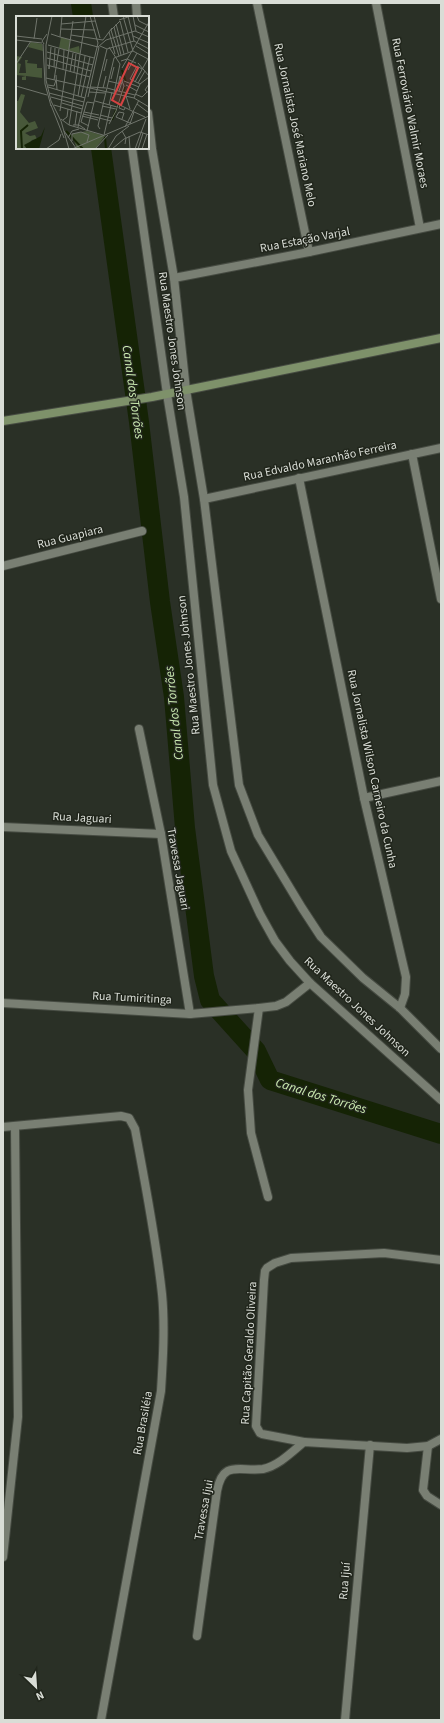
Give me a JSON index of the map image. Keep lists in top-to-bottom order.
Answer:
{
  "streets": {
    "street": [
      "Rua Ferroviário Walmir Moraes",
      "Rua Jornalista José Mariano Melo",
      "Rua Estação Varjal",
      "Rua Maestro Jones Johnson",
      "Rua Edvaldo Maranhão Ferreira",
      "Rua Guapiara",
      "Rua Jornalista Wilson Carneiro da Cunha",
      "Rua Jaguari",
      "Travessa Jaguari",
      "Rua Tumiritinga",
      "Rua Capitão Geraldo Oliveira",
      "Rua Brasiléia",
      "Travessa Ijui",
      "Rua Ijuí"
    ]
  },
  "crossings": [
    ["Rua Ferroviário Walmir Moraes", "Rua Estação Varjal"],
    ["Rua Jornalista José Mariano Melo", "Rua Estação Varjal"],
    ["Rua Estação Varjal", "Rua Maestro Jones Johnson"],
    ["Rua Maestro Jones Johnson", "Rua Edvaldo Maranhão Ferreira"],
    ["Rua Maestro Jones Johnson", "Rua Jornalista Wilson Carneiro da Cunha"],
    ["Rua Maestro Jones Johnson", "Rua Tumiritinga"],
    ["Rua Edvaldo Maranhão Ferreira", "Rua Jornalista Wilson Carneiro da Cunha"],
    ["Rua Jaguari", "Travessa Jaguari"],
    ["Travessa Jaguari", "Rua Tumiritinga"],
    ["Rua Capitão Geraldo Oliveira", "Travessa Ijui"]
  ],
  "water": ["Canal dos Torrões"],
  "north": "bottom right"
}
